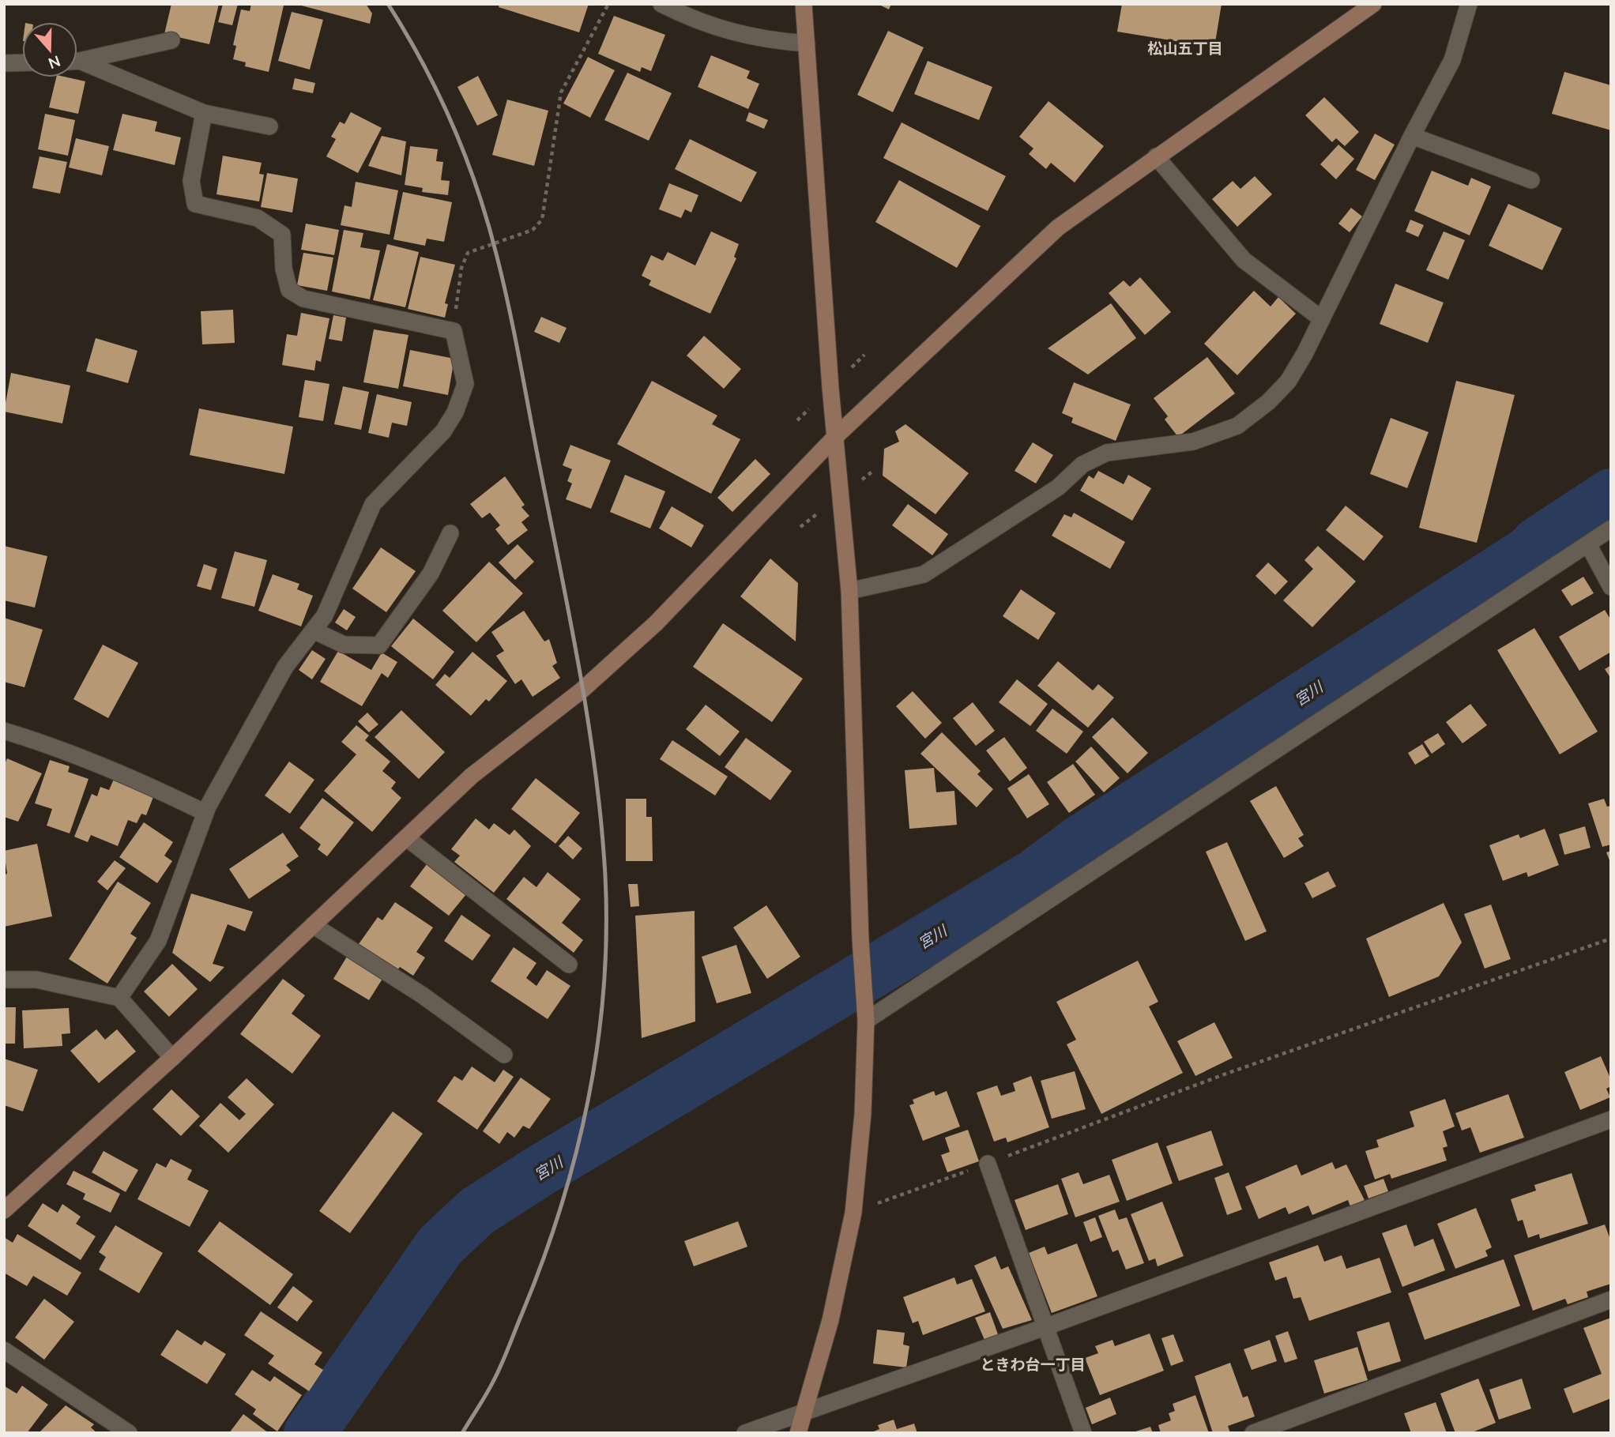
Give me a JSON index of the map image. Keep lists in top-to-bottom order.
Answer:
{
  "districts": ["松山五丁目", "ときわ台一丁目"],
  "water": ["宮川"],
  "north": "bottom"
}
